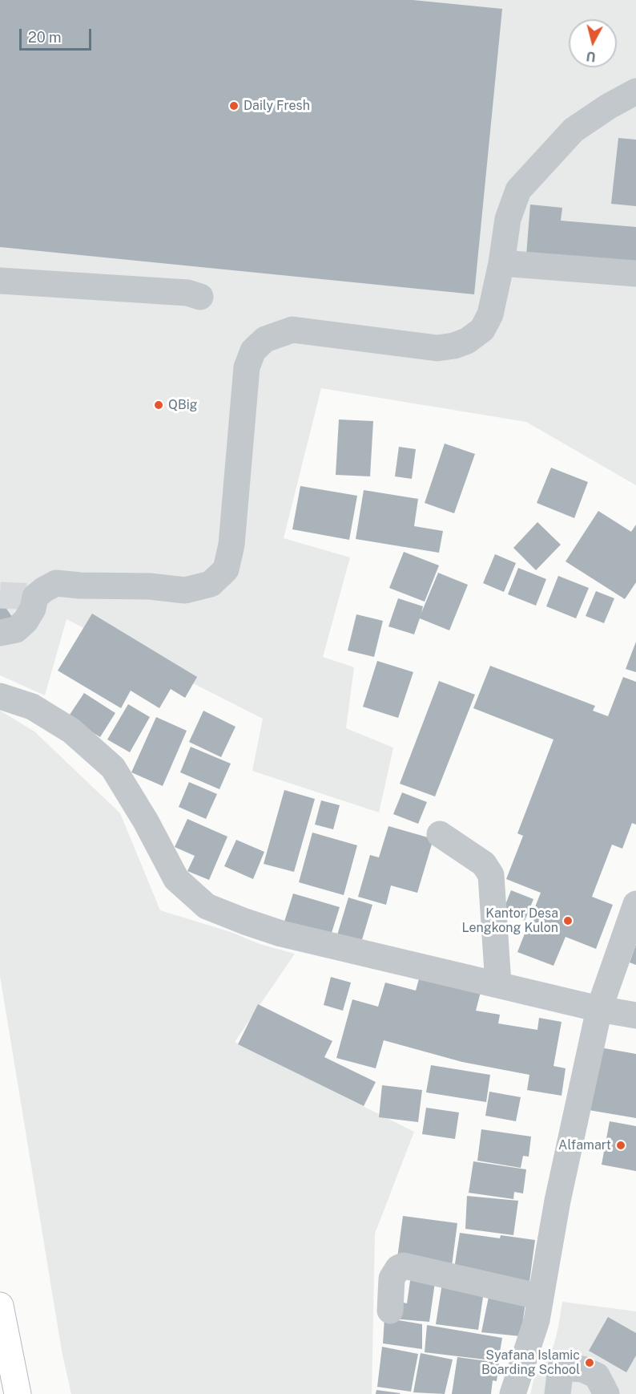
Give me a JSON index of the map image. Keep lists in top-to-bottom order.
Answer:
{
  "places": [
    "Daily Fresh",
    "QBig",
    "Kantor Desa Lengkong Kulon",
    "Alfamart",
    "Syafana Islamic Boarding School"
  ],
  "scale_bar": "20 m",
  "north": "bottom"
}
